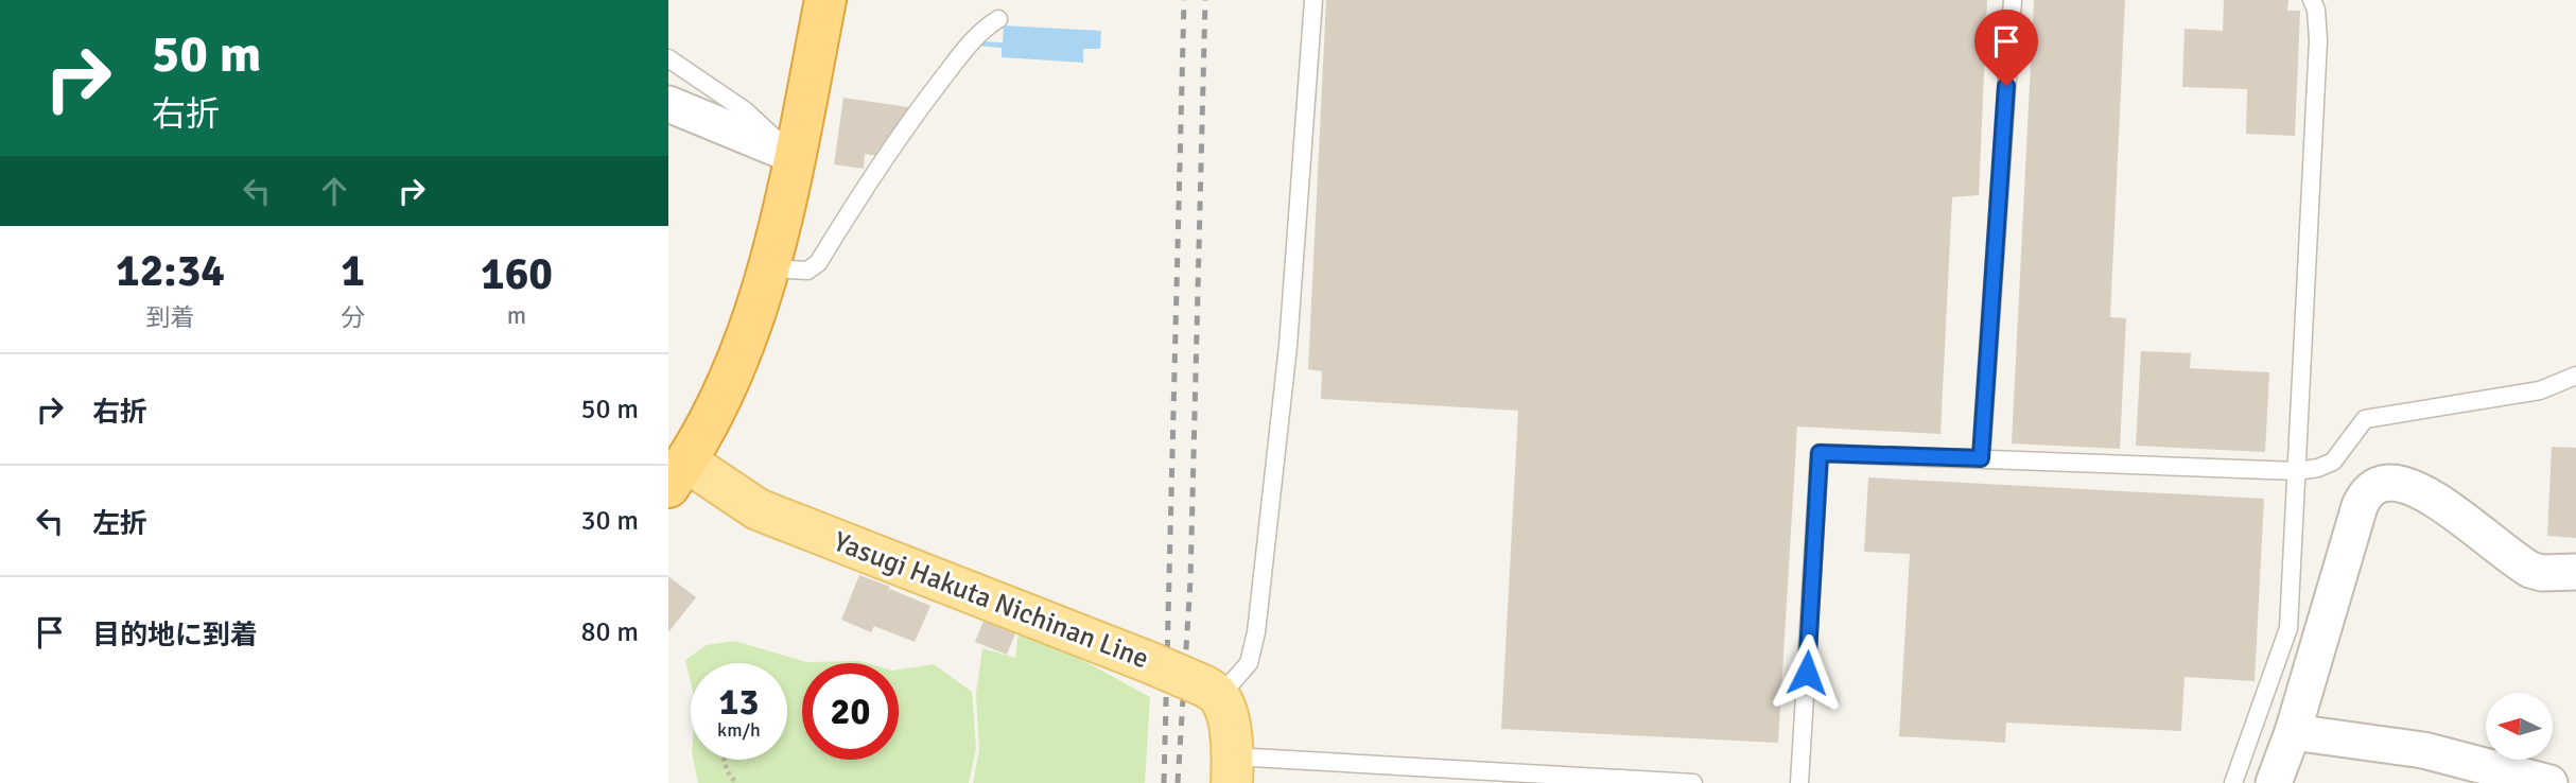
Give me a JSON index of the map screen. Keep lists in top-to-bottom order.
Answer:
{
  "streets": {
    "main road": ["Yasugi Hakuta Nichinan Line"]
  },
  "north": "left",
  "page": {
    "turn": ["50 m", "右折"],
    "eta": [
      "12:34",
      "到着",
      "1",
      "分",
      "160",
      "m"
    ],
    "list": [
      {
        "name": "右折",
        "value": "50 m"
      },
      {
        "name": "左折",
        "value": "30 m"
      },
      {
        "name": "目的地に到着",
        "value": "80 m"
      }
    ],
    "speed": "13 km/h",
    "limit": "20"
  }
}
